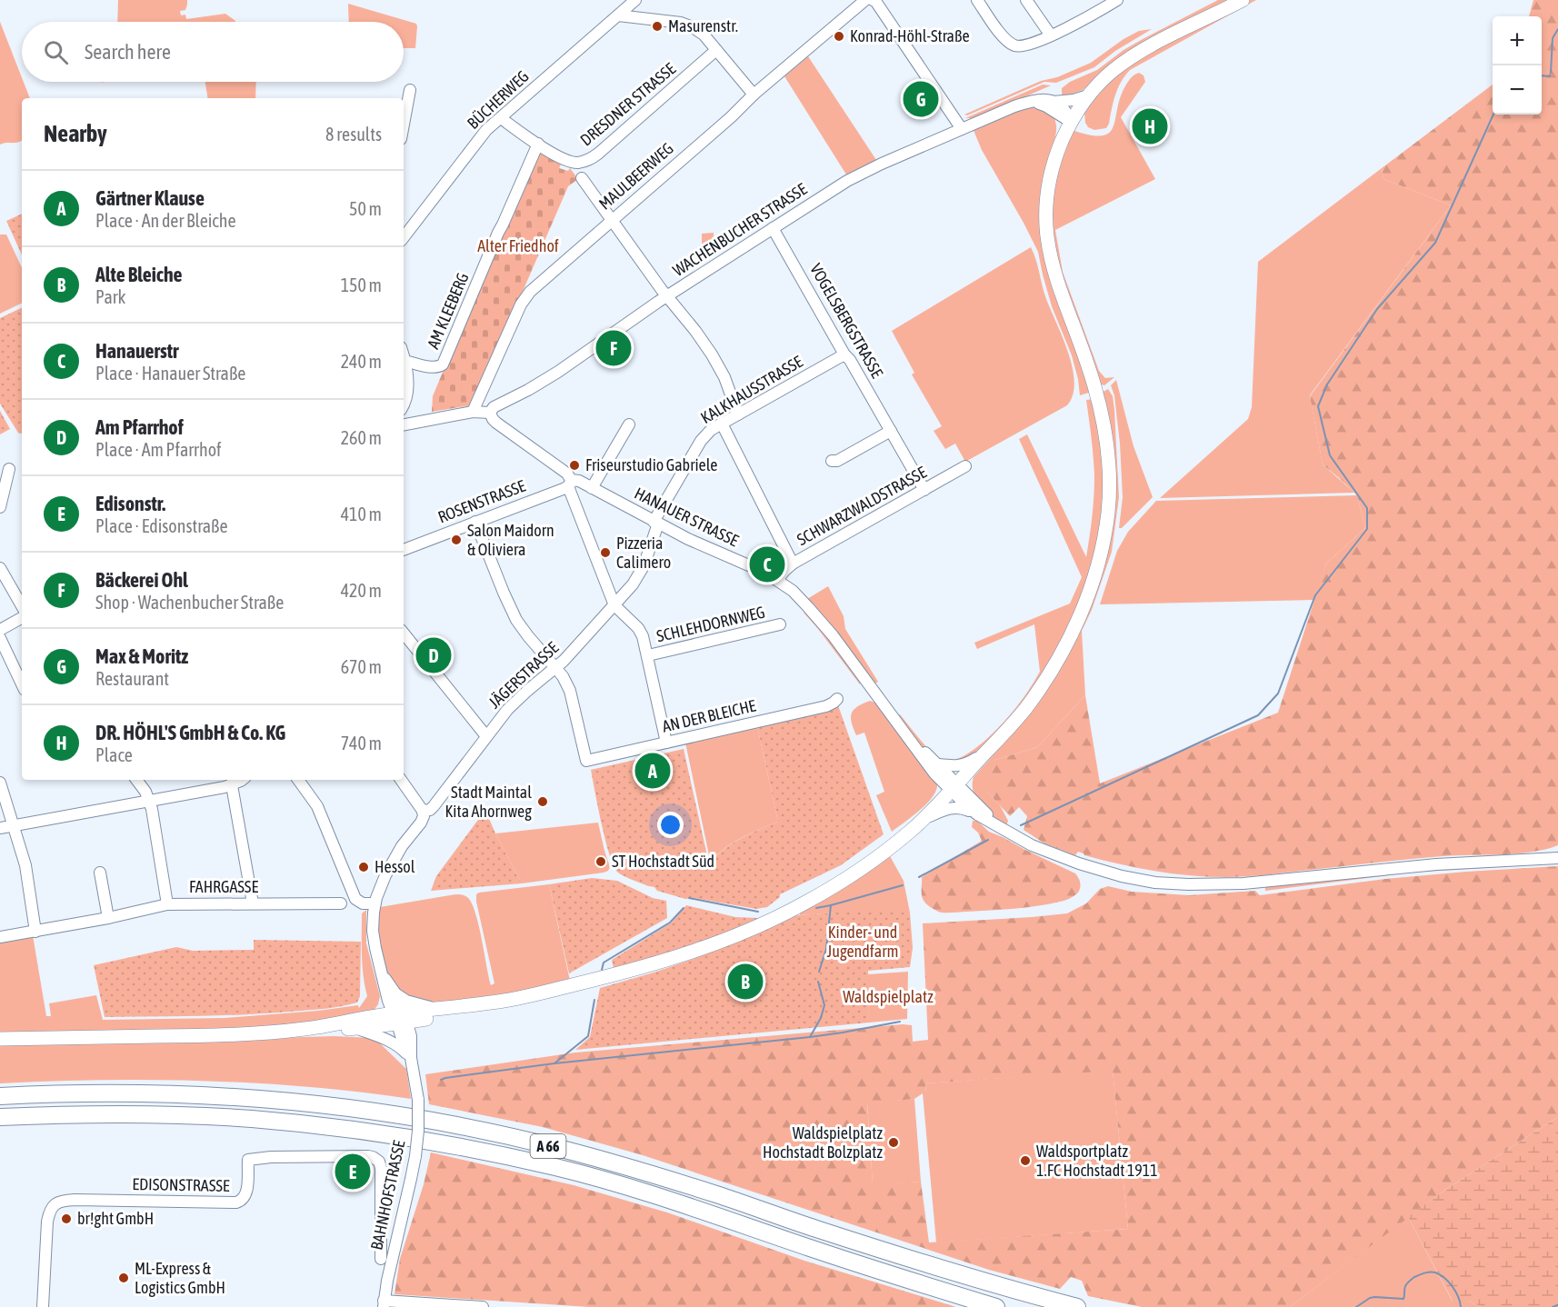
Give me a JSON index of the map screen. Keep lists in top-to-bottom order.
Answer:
{
  "streets": {
    "highway": ["A 66"],
    "street": [
      "BÜCHERWEG",
      "DRESDNER STRASSE",
      "MAULBEERWEG",
      "WACHENBUCHER STRASSE",
      "AM KLEEBERG",
      "VOGELSBERGSTRASSE",
      "KALKHAUSSTRASSE",
      "ROSENSTRASSE",
      "SCHWARZWALDSTRASSE",
      "HANAUER STRASSE",
      "SCHLEHDORNWEG",
      "JÄGERSTRASSE",
      "AN DER BLEICHE",
      "FAHRGASSE",
      "EDISONSTRASSE",
      "BAHNHOFSTRASSE"
    ]
  },
  "crossings": [
    ["BÜCHERWEG", "DRESDNER STRASSE"],
    ["DRESDNER STRASSE", "AM KLEEBERG"],
    ["WACHENBUCHER STRASSE", "VOGELSBERGSTRASSE"],
    ["WACHENBUCHER STRASSE", "HANAUER STRASSE"],
    ["VOGELSBERGSTRASSE", "KALKHAUSSTRASSE"],
    ["VOGELSBERGSTRASSE", "SCHWARZWALDSTRASSE"],
    ["KALKHAUSSTRASSE", "HANAUER STRASSE"],
    ["KALKHAUSSTRASSE", "JÄGERSTRASSE"],
    ["ROSENSTRASSE", "HANAUER STRASSE"],
    ["SCHWARZWALDSTRASSE", "HANAUER STRASSE"],
    ["JÄGERSTRASSE", "AN DER BLEICHE"],
    ["JÄGERSTRASSE", "BAHNHOFSTRASSE"],
    ["EDISONSTRASSE", "BAHNHOFSTRASSE"]
  ],
  "parks": ["Alter Friedhof", "Kinder- und Jugendfarm", "Waldspielplatz"],
  "places": [
    "Masurenstr.",
    "Konrad-Höhl-Straße",
    "Friseurstudio Gabriele",
    "Salon Maidorn & Oliviera",
    "Pizzeria Calimero",
    "Stadt Maintal Kita Ahornweg",
    "ST Hochstadt Süd",
    "Hessol",
    "Waldspielplatz Hochstadt Bolzplatz",
    "Waldsportplatz 1.FC Hochstadt 1911",
    "br!ght GmbH",
    "ML-Express & Logistics GmbH"
  ],
  "page": {
    "map_buttons": ["+", "−"],
    "search": "Search here",
    "pins": [
      "G",
      "H",
      "F",
      "C",
      "D",
      "A",
      "B",
      "E"
    ],
    "heading": ["Nearby", "8 results"],
    "list": [
      {
        "mark": "A",
        "name": "Gärtner Klause",
        "note": "Place · An der Bleiche",
        "value": "50 m"
      },
      {
        "mark": "B",
        "name": "Alte Bleiche",
        "note": "Park",
        "value": "150 m"
      },
      {
        "mark": "C",
        "name": "Hanauerstr",
        "note": "Place · Hanauer Straße",
        "value": "240 m"
      },
      {
        "mark": "D",
        "name": "Am Pfarrhof",
        "note": "Place · Am Pfarrhof",
        "value": "260 m"
      },
      {
        "mark": "E",
        "name": "Edisonstr.",
        "note": "Place · Edisonstraße",
        "value": "410 m"
      },
      {
        "mark": "F",
        "name": "Bäckerei Ohl",
        "note": "Shop · Wachenbucher Straße",
        "value": "420 m"
      },
      {
        "mark": "G",
        "name": "Max & Moritz",
        "note": "Restaurant",
        "value": "670 m"
      },
      {
        "mark": "H",
        "name": "DR. HÖHL'S GmbH & Co. KG",
        "note": "Place",
        "value": "740 m"
      }
    ]
  }
}
